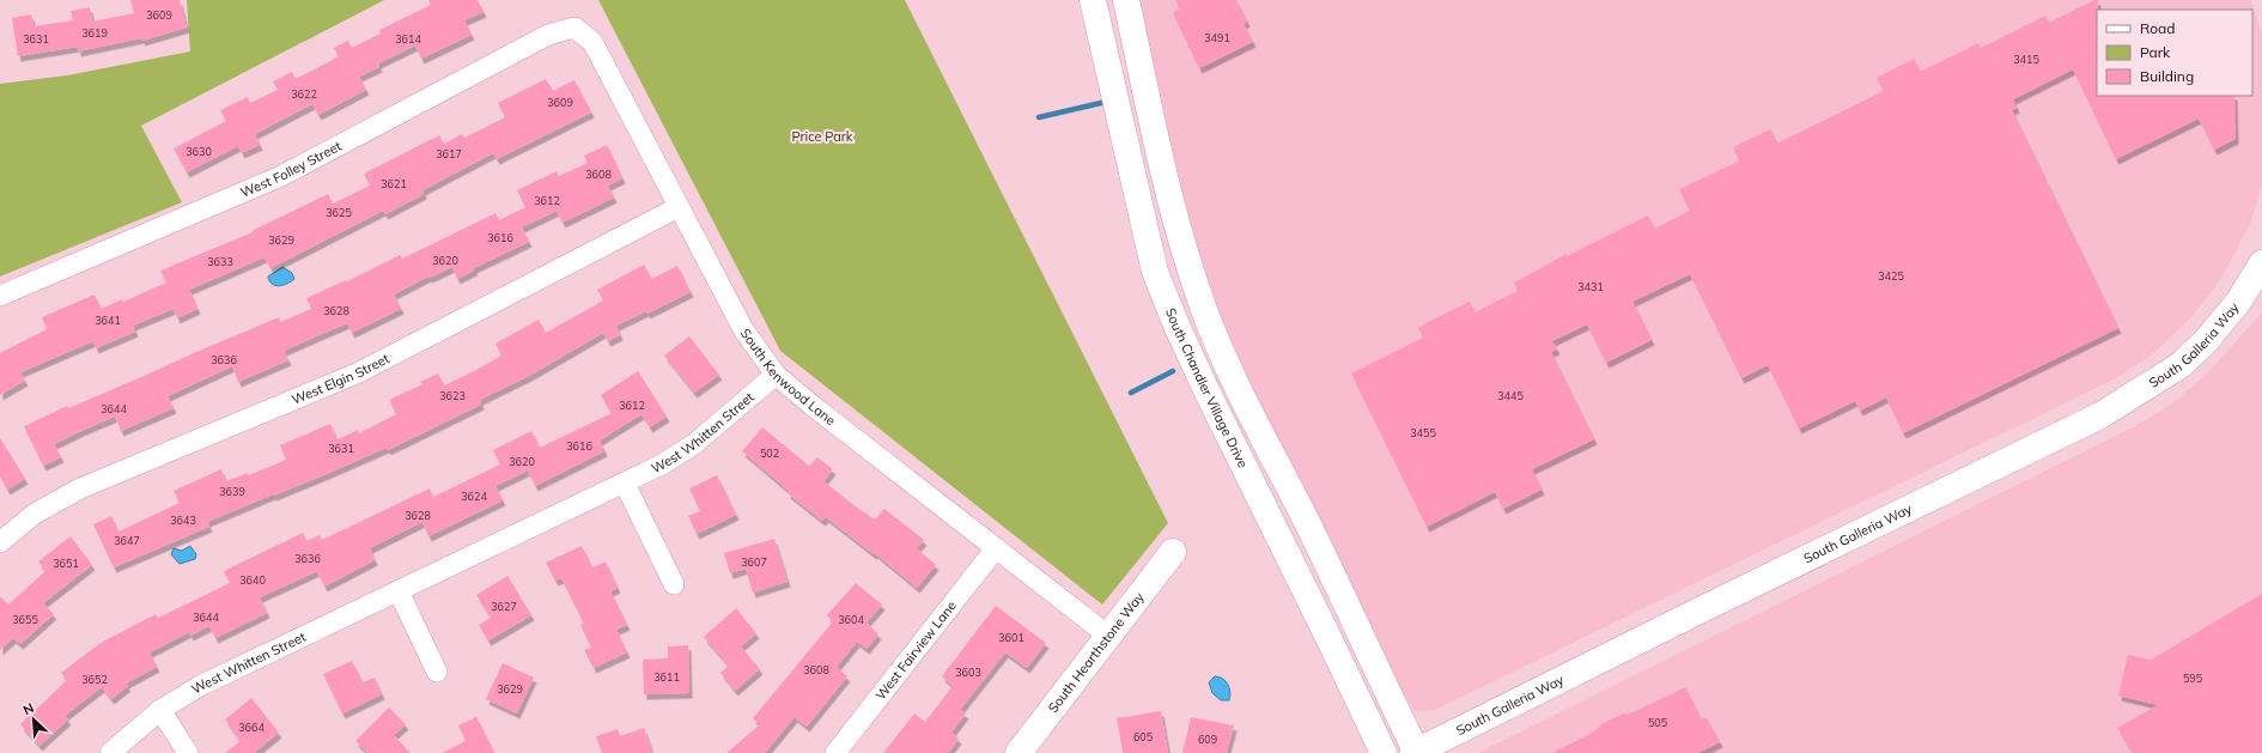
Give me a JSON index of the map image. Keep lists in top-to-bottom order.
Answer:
{
  "streets": {
    "street": [
      "West Folley Street",
      "South Galleria Way",
      "South Kenwood Lane",
      "West Elgin Street",
      "South Chandler Village Drive",
      "West Whitten Street",
      "West Fairview Lane",
      "South Hearthstone Way"
    ]
  },
  "crossings": [
    ["West Folley Street", "South Kenwood Lane"],
    ["South Kenwood Lane", "West Elgin Street"],
    ["South Kenwood Lane", "West Whitten Street"],
    ["South Kenwood Lane", "West Fairview Lane"],
    ["South Kenwood Lane", "South Hearthstone Way"]
  ],
  "parks": ["Price Park"],
  "house_numbers": [
    "3609",
    "3619",
    "3491",
    "3631",
    "3614",
    "3415",
    "3622",
    "3609",
    "3630",
    "3617",
    "3608",
    "3621",
    "3612",
    "3625",
    "3616",
    "3629",
    "3620",
    "3633",
    "3425",
    "3431",
    "3628",
    "3641",
    "3636",
    "3623",
    "3445",
    "3612",
    "3644",
    "3455",
    "3616",
    "3631",
    "502",
    "3620",
    "3639",
    "3624",
    "3628",
    "3643",
    "3647",
    "3636",
    "3607",
    "3651",
    "3640",
    "3627",
    "3644",
    "3655",
    "3604",
    "3601",
    "3608",
    "3603",
    "3611",
    "595",
    "3652",
    "3629",
    "505",
    "3664",
    "605",
    "609"
  ],
  "legend": ["Road", "Park", "Building"],
  "north": "top left"
}
